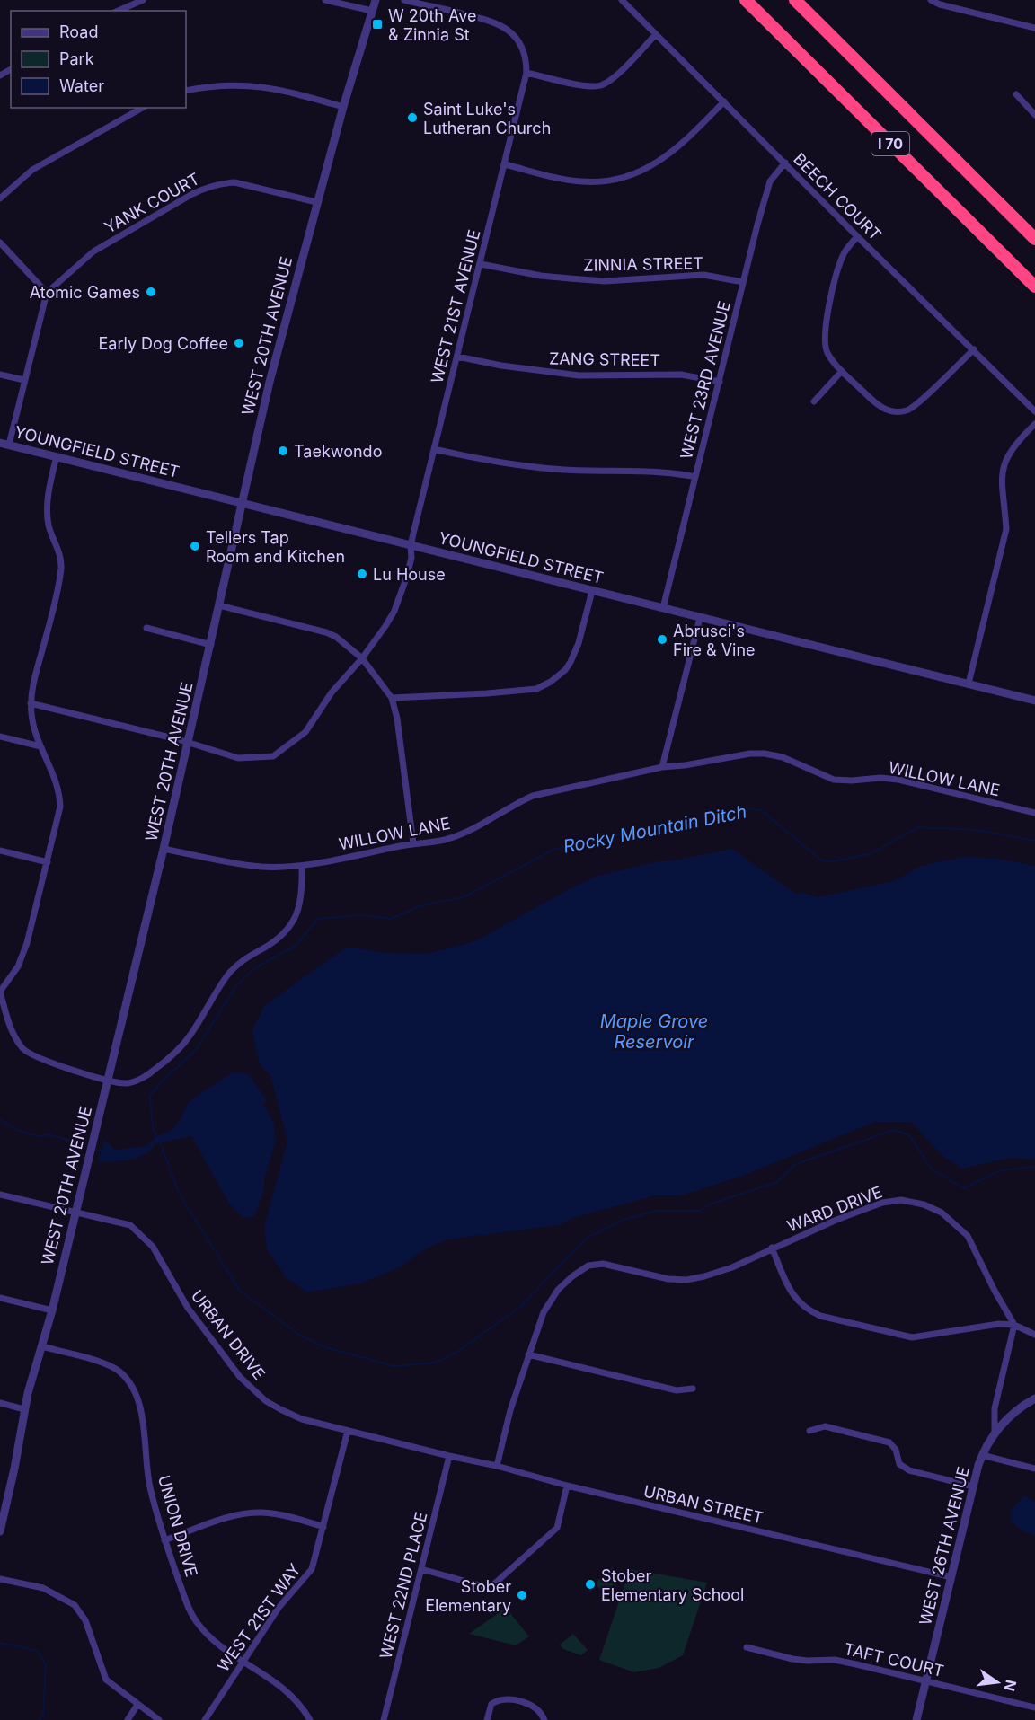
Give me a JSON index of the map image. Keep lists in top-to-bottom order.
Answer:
{
  "streets": {
    "highway": ["I 70"],
    "street": [
      "BEECH COURT",
      "YANK COURT",
      "ZINNIA STREET",
      "WEST 21ST AVENUE",
      "WEST 20TH AVENUE",
      "ZANG STREET",
      "WEST 23RD AVENUE",
      "YOUNGFIELD STREET",
      "WILLOW LANE",
      "WARD DRIVE",
      "URBAN DRIVE",
      "URBAN STREET",
      "UNION DRIVE",
      "WEST 26TH AVENUE",
      "WEST 22ND PLACE",
      "WEST 21ST WAY",
      "TAFT COURT"
    ]
  },
  "crossings": [
    ["BEECH COURT", "WEST 23RD AVENUE"],
    ["YANK COURT", "WEST 20TH AVENUE"],
    ["ZINNIA STREET", "WEST 21ST AVENUE"],
    ["ZINNIA STREET", "WEST 23RD AVENUE"],
    ["WEST 21ST AVENUE", "WEST 20TH AVENUE"],
    ["WEST 21ST AVENUE", "ZANG STREET"],
    ["WEST 21ST AVENUE", "YOUNGFIELD STREET"],
    ["WEST 20TH AVENUE", "YOUNGFIELD STREET"],
    ["WEST 20TH AVENUE", "WILLOW LANE"],
    ["WEST 20TH AVENUE", "URBAN DRIVE"],
    ["WEST 20TH AVENUE", "UNION DRIVE"],
    ["ZANG STREET", "WEST 23RD AVENUE"],
    ["WEST 23RD AVENUE", "YOUNGFIELD STREET"],
    ["URBAN DRIVE", "URBAN STREET"],
    ["URBAN DRIVE", "WEST 22ND PLACE"],
    ["URBAN DRIVE", "WEST 21ST WAY"],
    ["URBAN STREET", "WEST 26TH AVENUE"],
    ["URBAN STREET", "WEST 22ND PLACE"],
    ["UNION DRIVE", "WEST 21ST WAY"],
    ["WEST 26TH AVENUE", "TAFT COURT"]
  ],
  "water": ["Rocky Mountain Ditch", "Maple Grove Reservoir"],
  "places": {
    "transit": ["W 20th Ave & Zinnia St"],
    "other": [
      "Saint Luke's Lutheran Church",
      "Atomic Games",
      "Early Dog Coffee",
      "Taekwondo",
      "Tellers Tap Room and Kitchen",
      "Lu House",
      "Abrusci's Fire & Vine",
      "Stober Elementary School",
      "Stober Elementary"
    ]
  },
  "legend": ["Road", "Park", "Water"],
  "north": "right"
}
